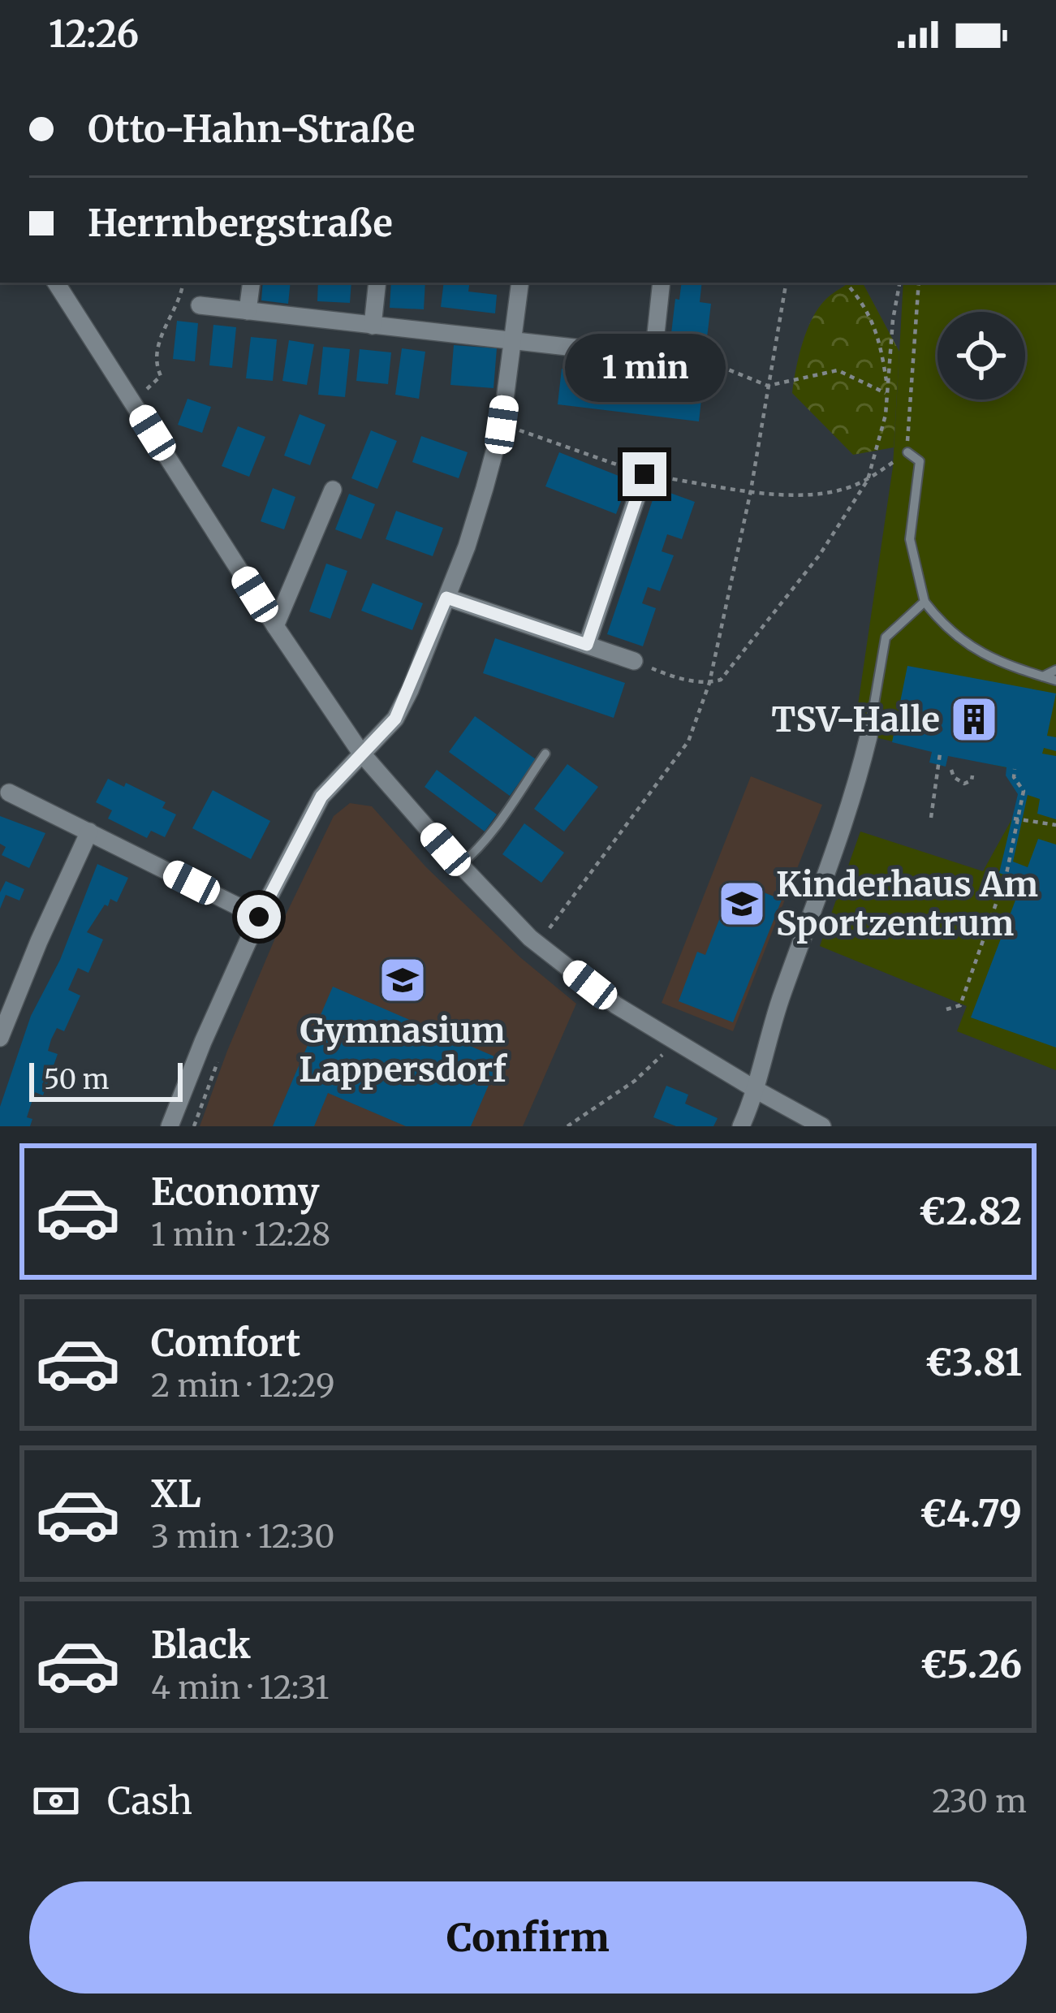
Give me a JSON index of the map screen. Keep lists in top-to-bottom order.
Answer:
{
  "places": {
    "building": ["TSV-Halle"],
    "school or university": ["Kinderhaus Am Sportzentrum", "Gymnasium Lappersdorf"]
  },
  "scale_bar": "50 m",
  "page": {
    "status": "12:26",
    "banner": ["Otto-Hahn-Straße", "Herrnbergstraße"],
    "bubble": "1 min",
    "scale": "50 m",
    "list": [
      {
        "name": "Economy",
        "note": "1 min · 12:28",
        "value": "€2.82"
      },
      {
        "name": "Comfort",
        "note": "2 min · 12:29",
        "value": "€3.81"
      },
      {
        "name": "XL",
        "note": "3 min · 12:30",
        "value": "€4.79"
      },
      {
        "name": "Black",
        "note": "4 min · 12:31",
        "value": "€5.26"
      }
    ],
    "pay": ["Cash", "230 m"],
    "buttons": "Confirm"
  }
}
